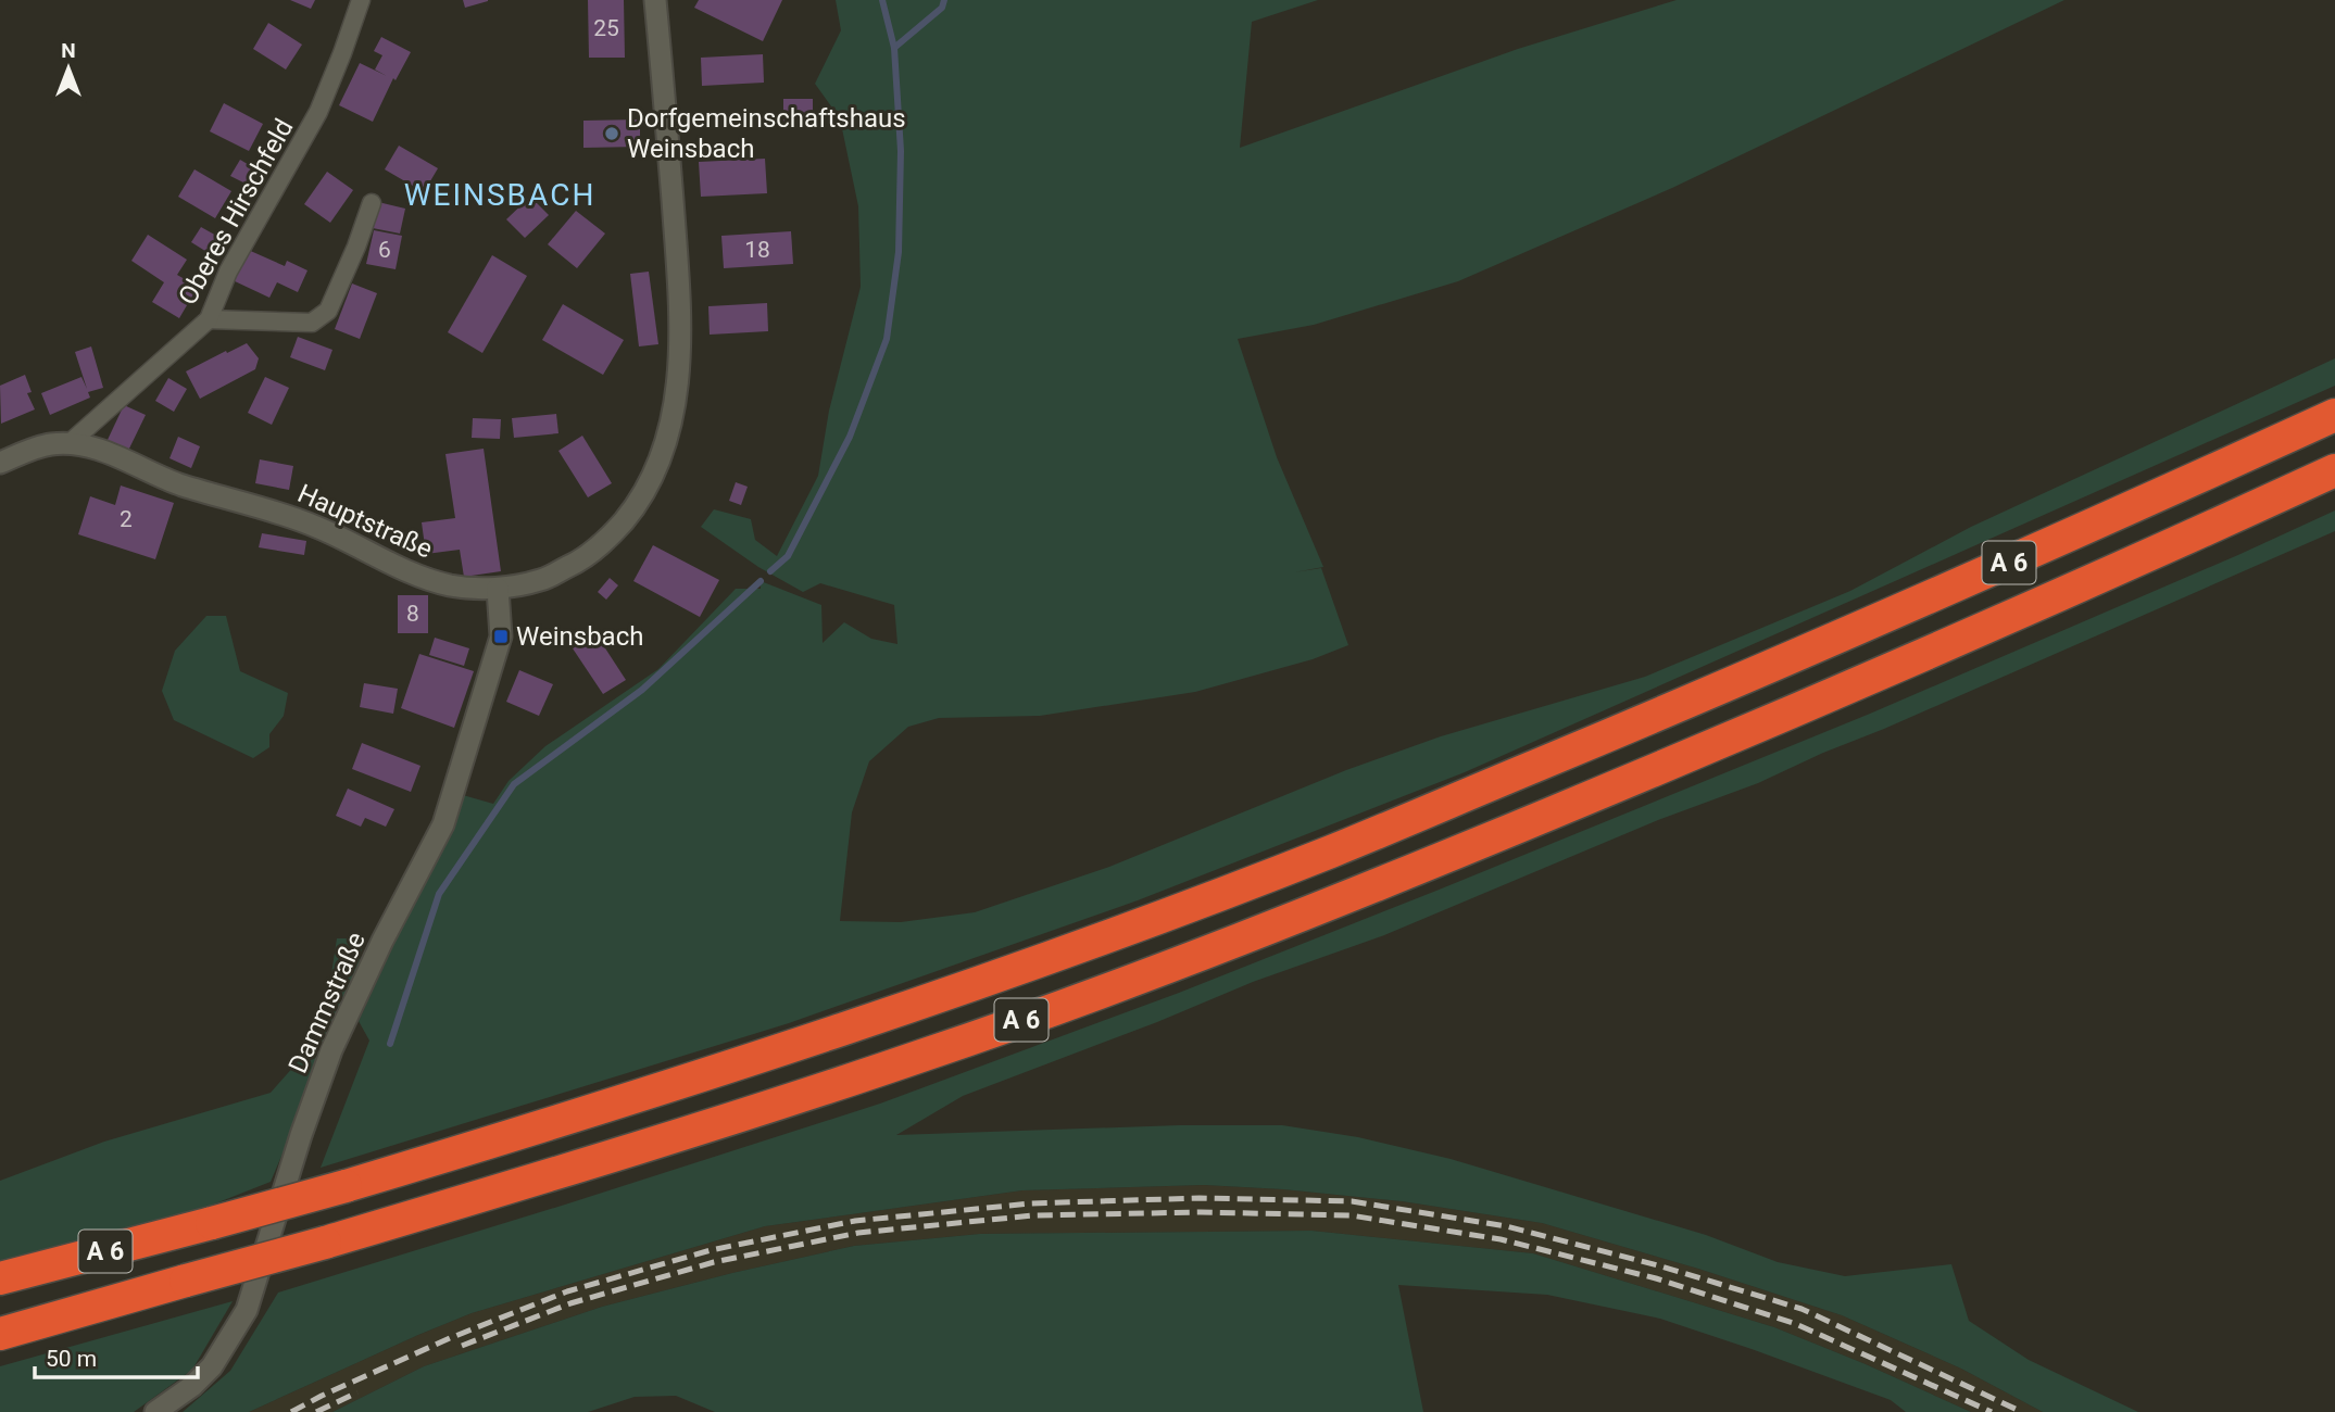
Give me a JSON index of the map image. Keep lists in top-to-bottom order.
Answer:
{
  "streets": {
    "highway": ["A 6"],
    "street": ["Oberes Hirschfeld", "Hauptstraße", "Dammstraße"]
  },
  "crossings": [
    ["Oberes Hirschfeld", "Hauptstraße"],
    ["Hauptstraße", "Dammstraße"]
  ],
  "districts": ["WEINSBACH"],
  "places": {
    "other": ["Dorfgemeinschaftshaus Weinsbach"],
    "transit": ["Weinsbach"]
  },
  "house_numbers": [
    "25",
    "6",
    "18",
    "2",
    "8"
  ],
  "scale_bar": "50 m",
  "north": "top"
}
